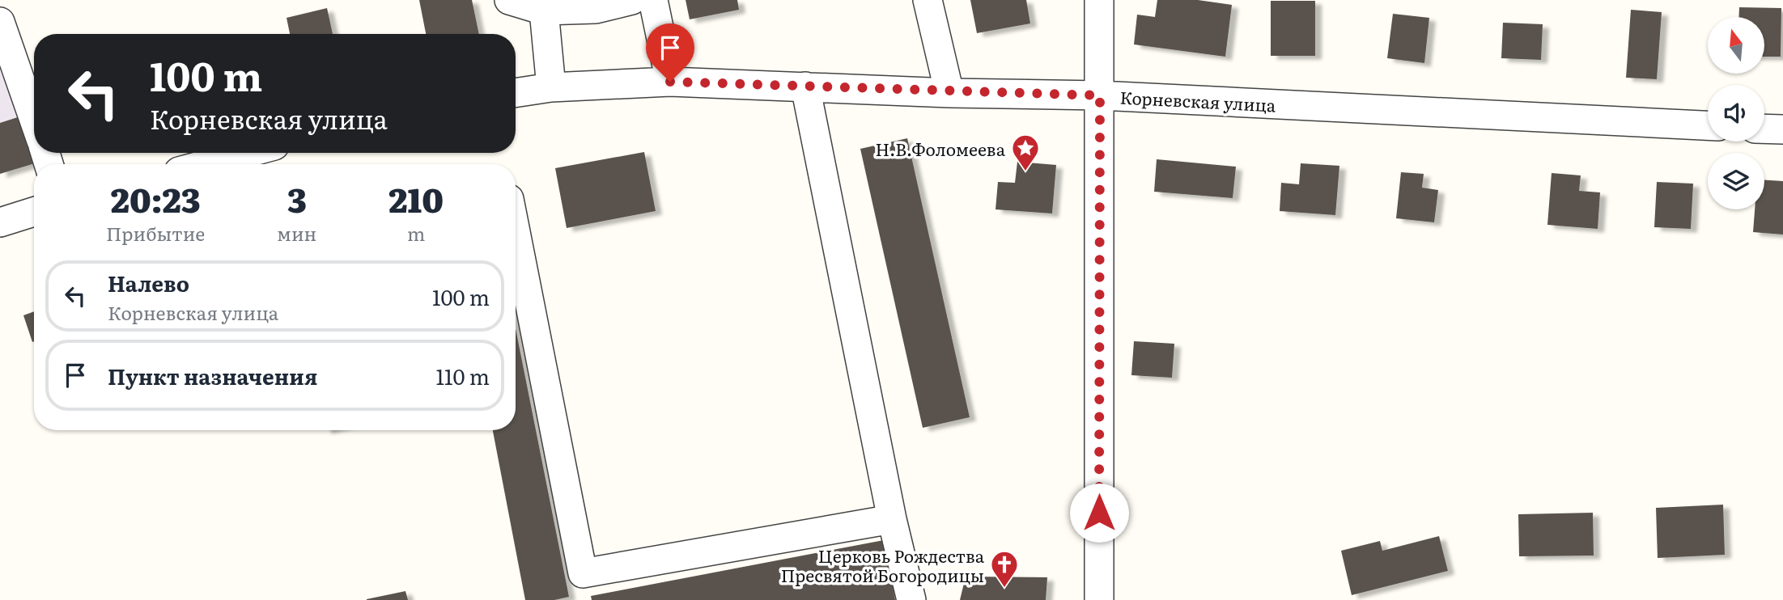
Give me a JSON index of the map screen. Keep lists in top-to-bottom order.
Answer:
{
  "streets": {
    "street": ["Корневская улица"]
  },
  "places": {
    "place": ["Н.В.Фоломеева"],
    "church": ["Церковь Рождества Пресвятой Богородицы"]
  },
  "north": "top",
  "page": {
    "turn": ["100 m", "Корневская улица"],
    "eta": [
      "20:23",
      "Прибытие",
      "3",
      "мин",
      "210",
      "m"
    ],
    "list": [
      {
        "name": "Налево",
        "note": "Корневская улица",
        "value": "100 m"
      },
      {
        "name": "Пункт назначения",
        "value": "110 m"
      }
    ]
  }
}
